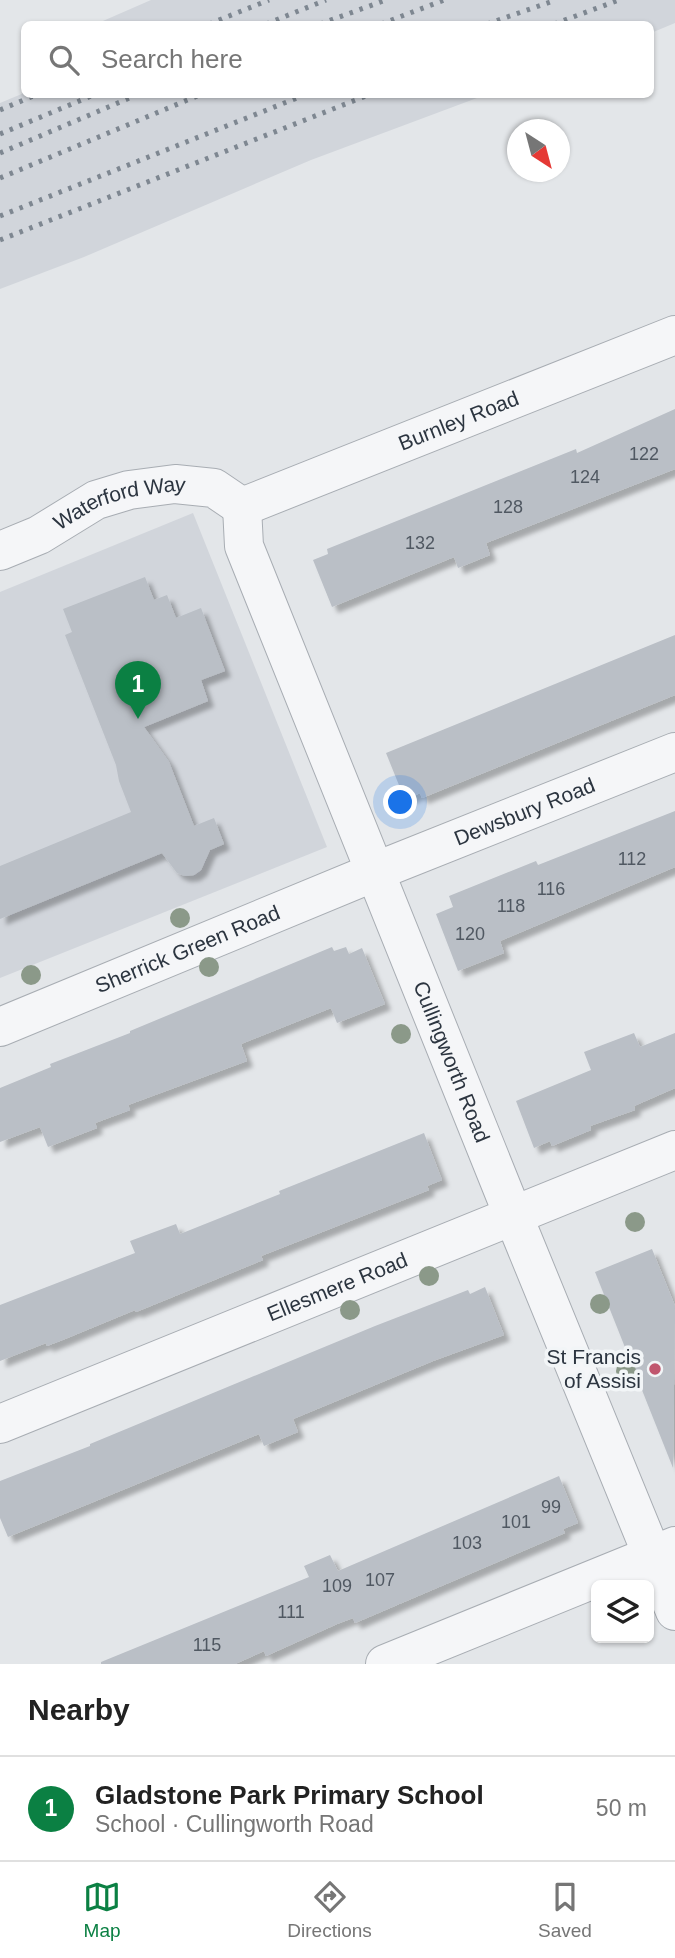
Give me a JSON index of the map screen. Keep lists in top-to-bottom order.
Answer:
{
  "streets": {
    "street": [
      "Burnley Road",
      "Waterford Way",
      "Dewsbury Road",
      "Sherrick Green Road",
      "Cullingworth Road",
      "Ellesmere Road"
    ]
  },
  "crossings": [
    ["Burnley Road", "Waterford Way"],
    ["Burnley Road", "Cullingworth Road"],
    ["Waterford Way", "Cullingworth Road"],
    ["Dewsbury Road", "Sherrick Green Road"],
    ["Dewsbury Road", "Cullingworth Road"],
    ["Sherrick Green Road", "Cullingworth Road"],
    ["Cullingworth Road", "Ellesmere Road"]
  ],
  "places": ["St Francis of Assisi"],
  "house_numbers": [
    "122",
    "124",
    "128",
    "132",
    "112",
    "116",
    "118",
    "120",
    "99",
    "101",
    "103",
    "107",
    "109",
    "111",
    "115"
  ],
  "north": "bottom right",
  "page": {
    "search": "Search here",
    "pins": "1",
    "heading": "Nearby",
    "list": [
      {
        "mark": "1",
        "name": "Gladstone Park Primary School",
        "note": "School · Cullingworth Road",
        "value": "50 m"
      }
    ],
    "nav": ["Map", "Directions", "Saved"]
  }
}
